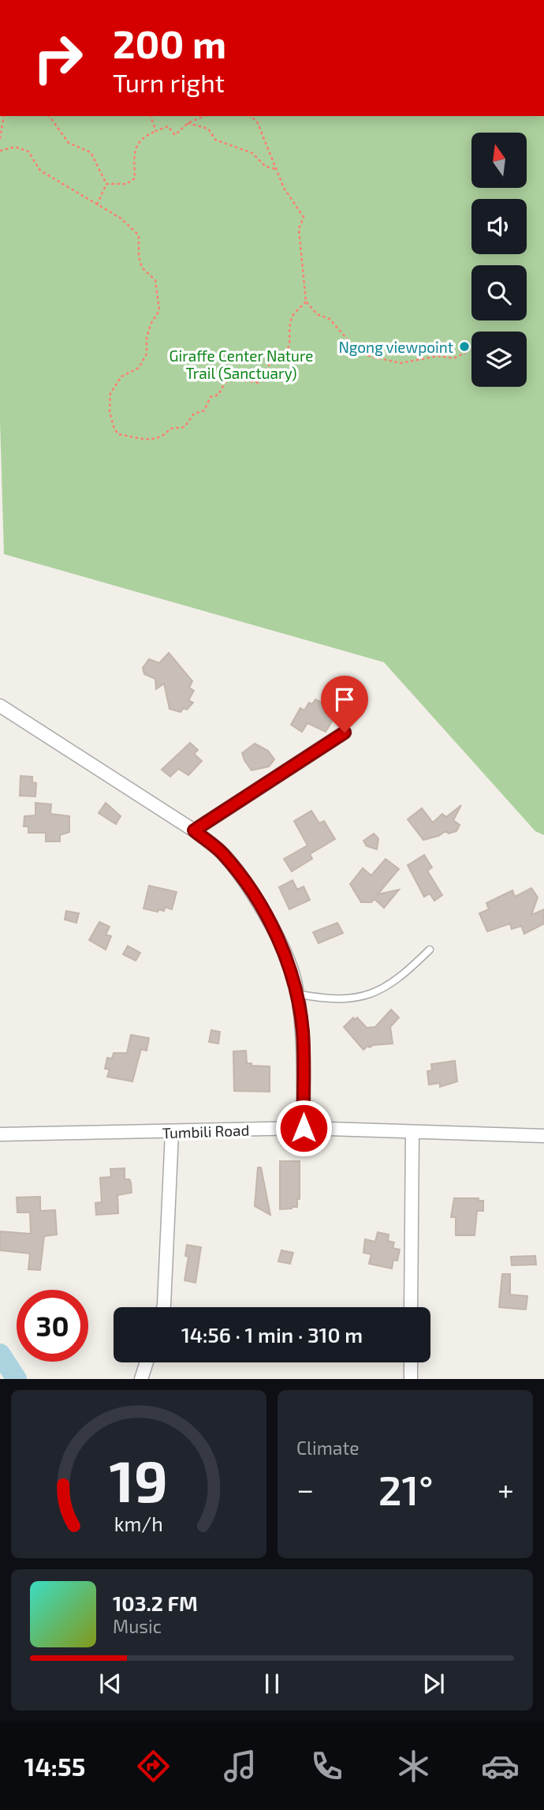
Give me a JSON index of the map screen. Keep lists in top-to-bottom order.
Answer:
{
  "streets": {
    "street": ["Tumbili Road"]
  },
  "parks": ["Giraffe Center Nature Trail (Sanctuary)"],
  "places": ["Ngong viewpoint"],
  "north": "top",
  "page": {
    "turn": ["200 m", "Turn right"],
    "limit": "30",
    "trip": "14:56 · 1 min · 310 m",
    "tile": "Climate",
    "heat": ["−", "21°", "+"],
    "song": ["103.2 FM", "Music"],
    "tabs": "14:55",
    "gauge": ["19", "km/h"]
  }
}
